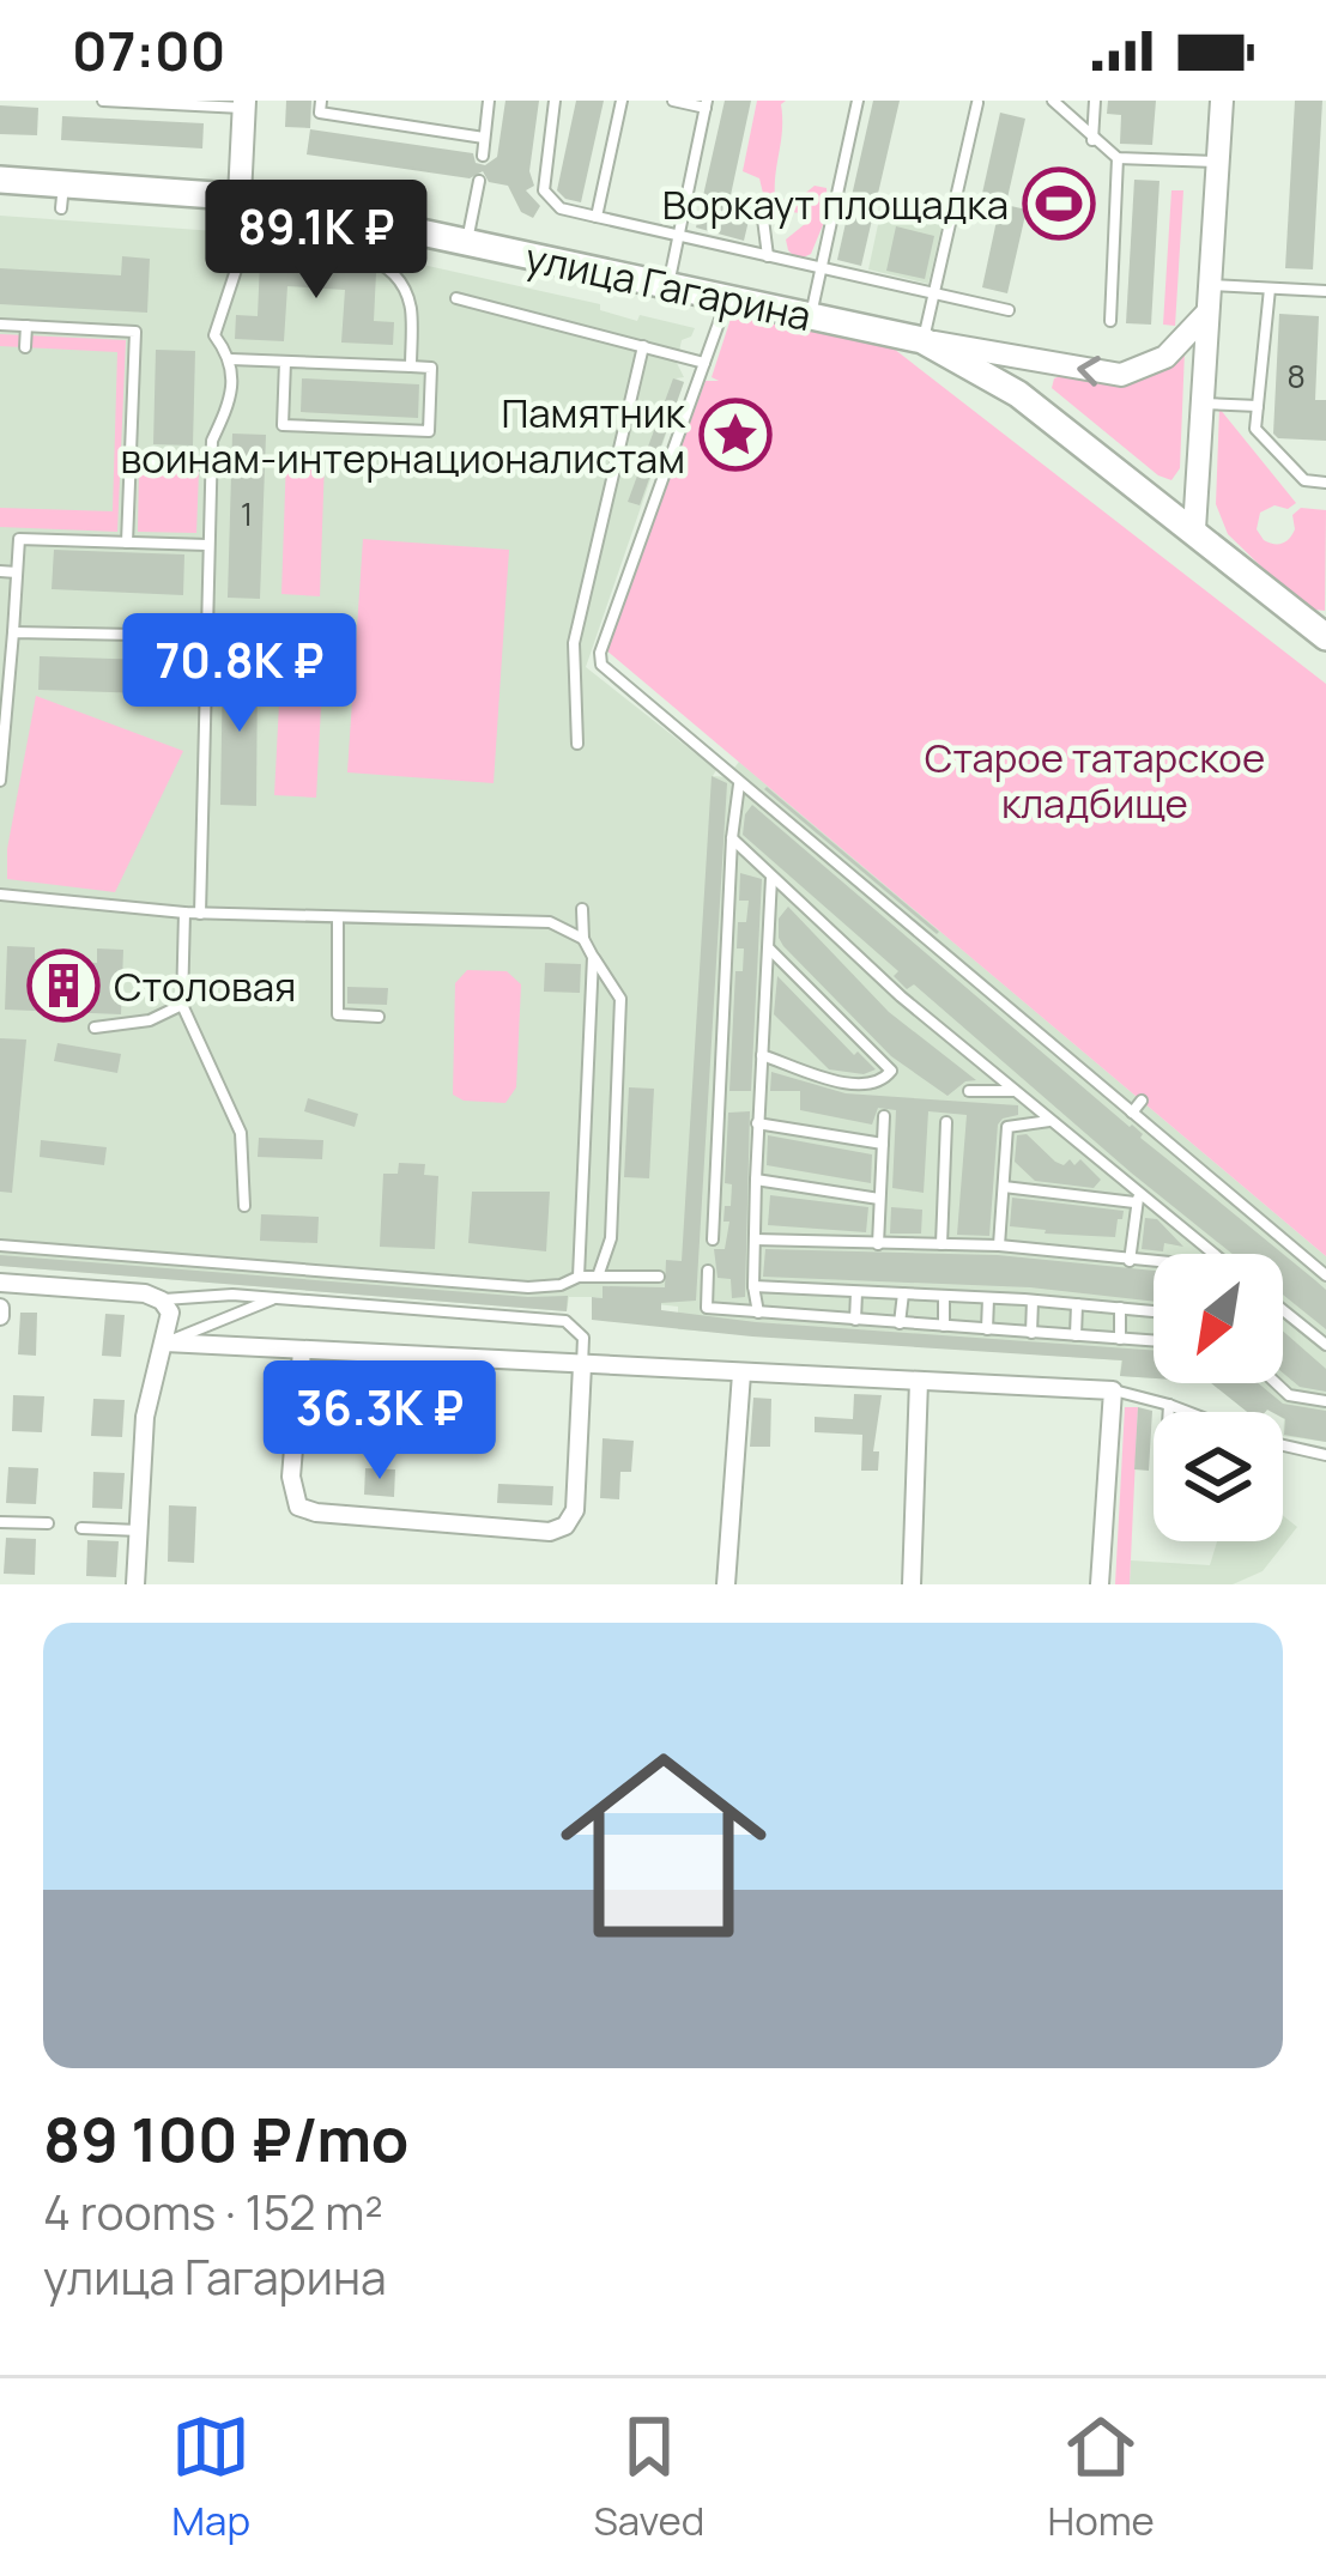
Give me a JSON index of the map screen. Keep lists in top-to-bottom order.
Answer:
{
  "streets": {
    "main road": ["улица Гагарина"]
  },
  "parks": ["Старое татарское кладбище"],
  "places": {
    "sports": ["Воркаут площадка"],
    "place": ["Памятник воинам-интернационалистам"],
    "building": ["Столовая"]
  },
  "house_numbers": ["8", "1"],
  "north": "bottom left",
  "page": {
    "status": "07:00",
    "price": ["89.1K ₽", "70.8K ₽", "36.3K ₽"],
    "list": [
      {
        "name": "89 100 ₽/mo",
        "note": "4 rooms · 152 m² · улица Гагарина"
      }
    ],
    "tabs": ["Map", "Saved", "Home"]
  }
}
